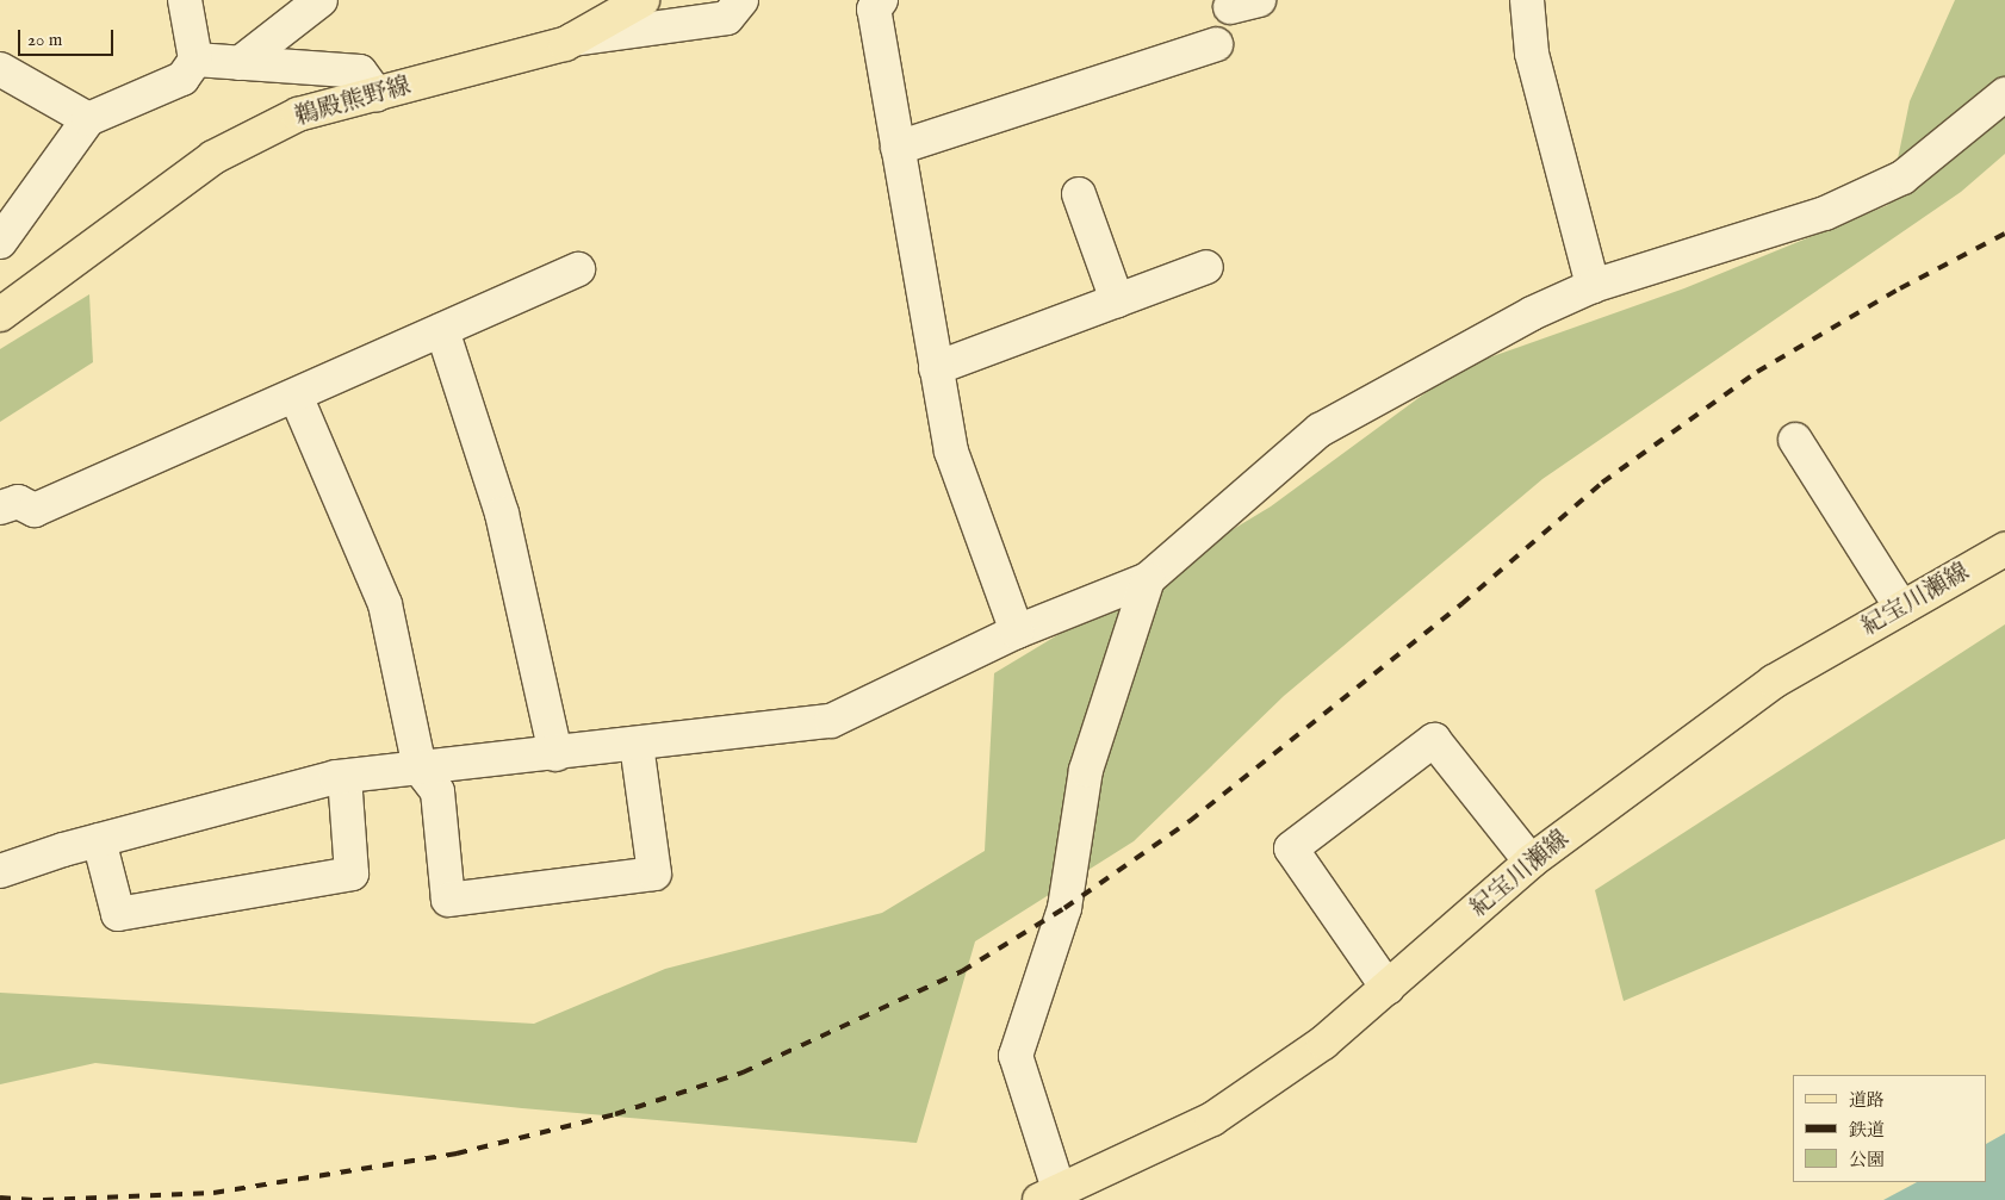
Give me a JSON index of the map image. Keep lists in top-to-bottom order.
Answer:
{
  "streets": {
    "main road": ["鵜殿熊野線", "紀宝川瀬線"]
  },
  "legend": ["道路", "鉄道", "公園"],
  "scale_bar": "20 m"
}
